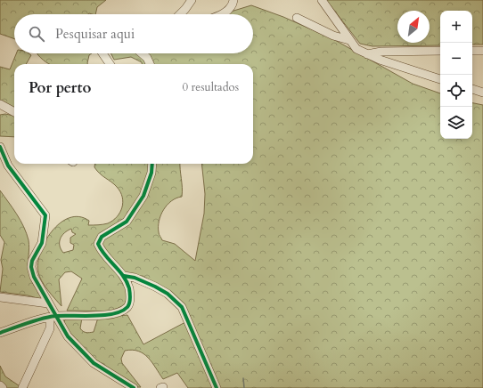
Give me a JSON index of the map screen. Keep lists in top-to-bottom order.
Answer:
{
  "north": "top right",
  "page": {
    "map_buttons": ["+", "−"],
    "search": "Pesquisar aqui",
    "heading": ["Por perto", "0 resultados"]
  }
}
